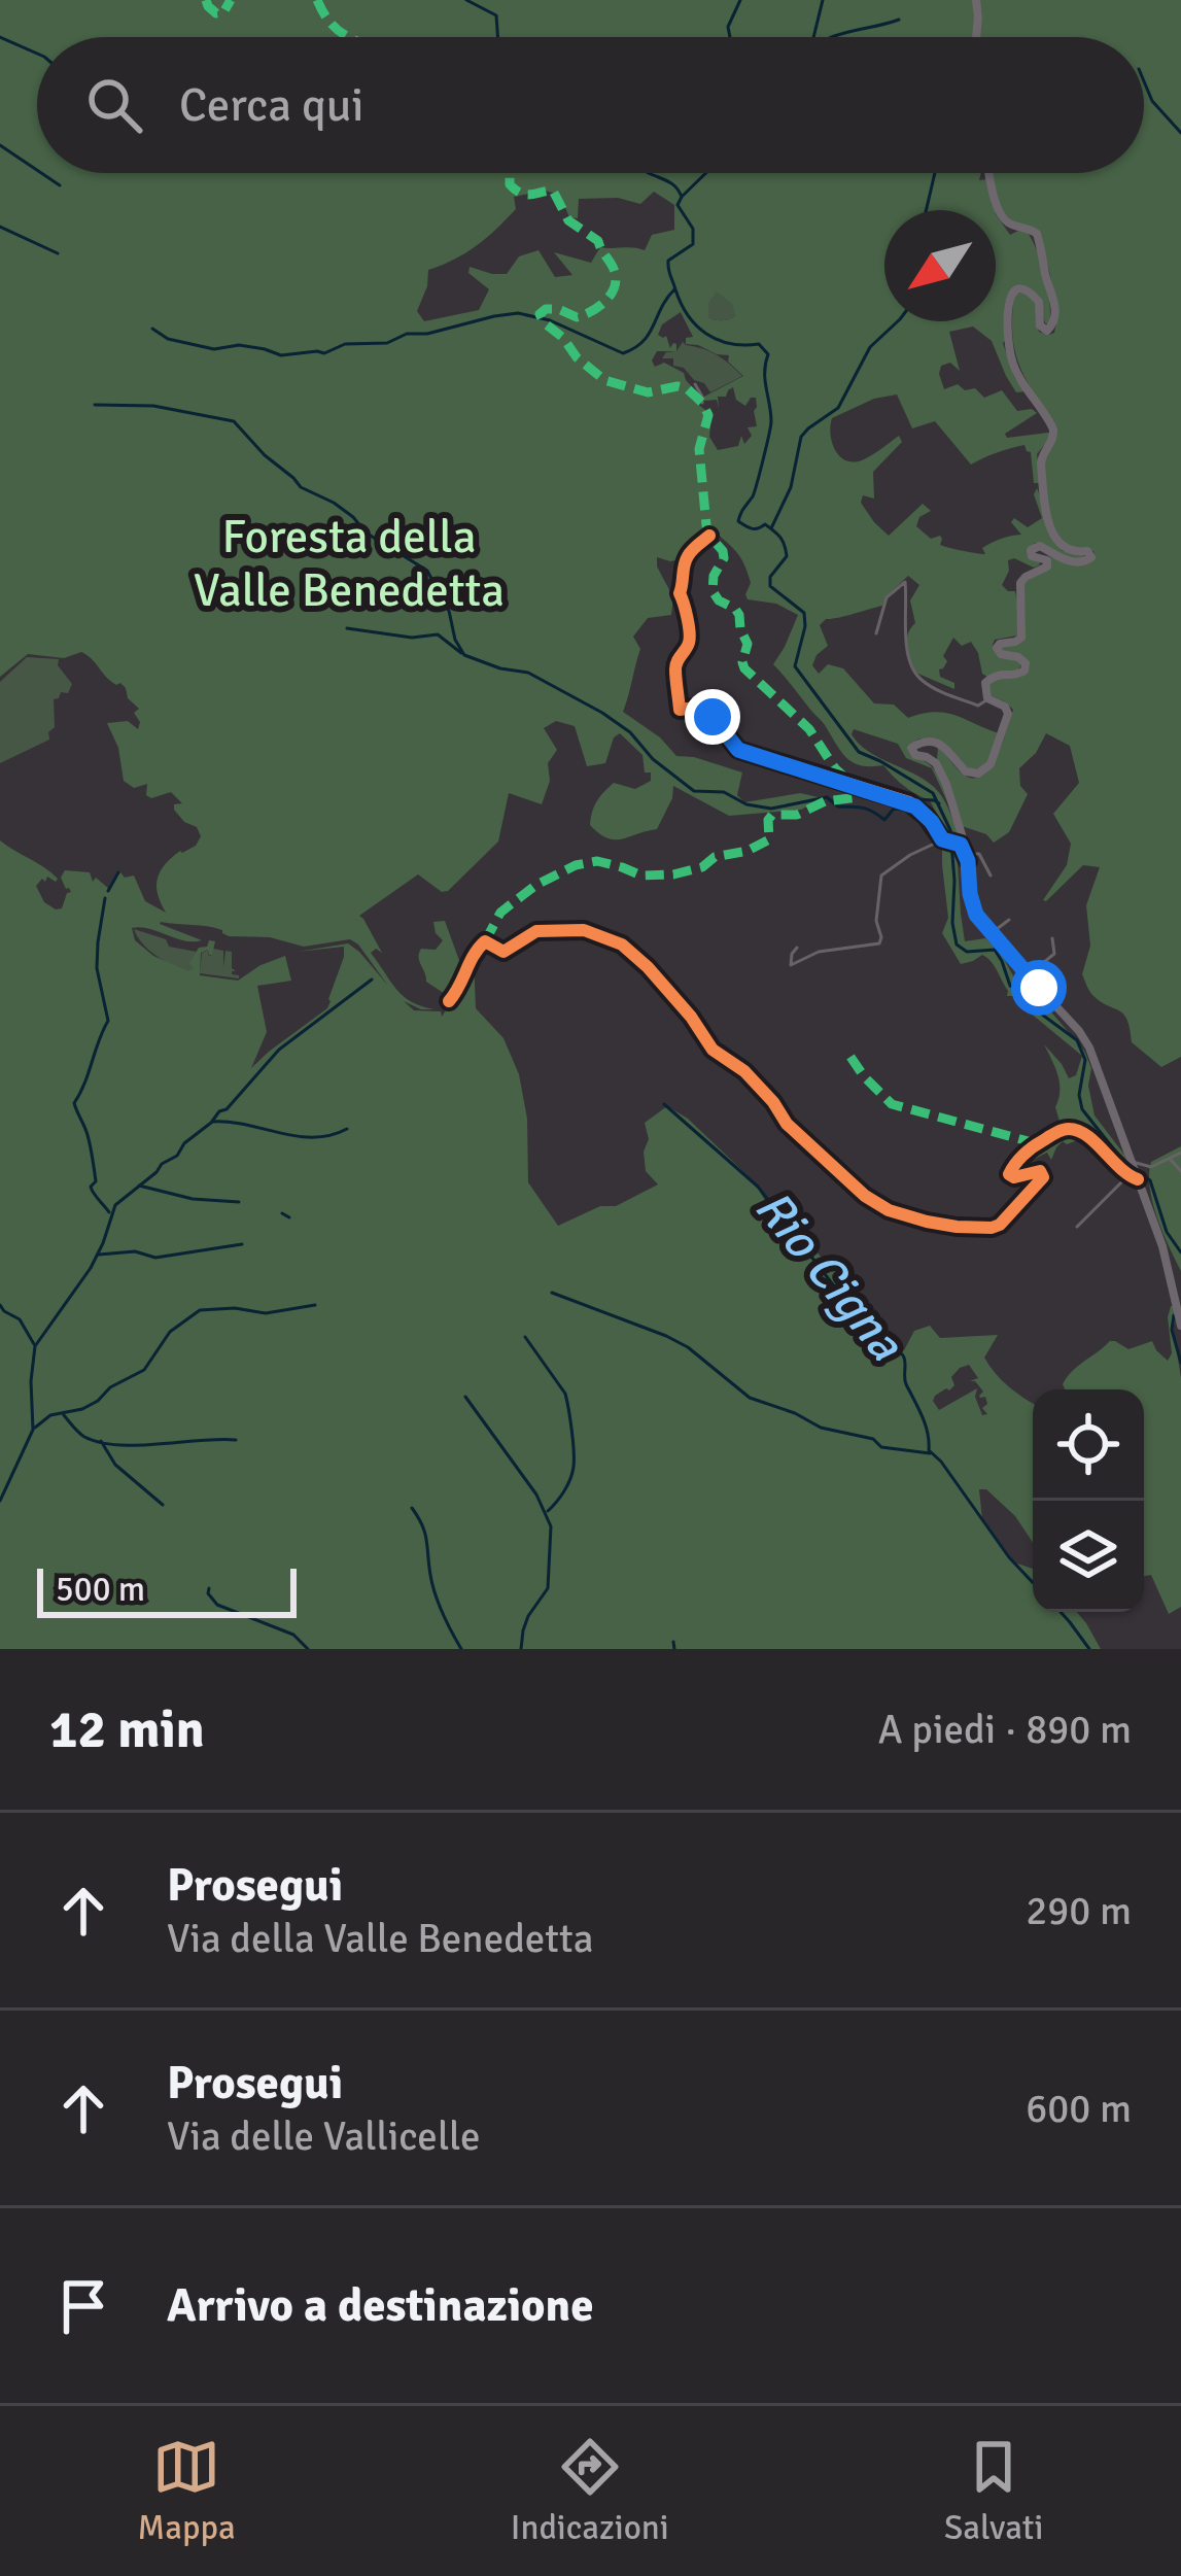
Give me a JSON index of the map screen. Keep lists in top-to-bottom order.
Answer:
{
  "water": ["Rio Cigna"],
  "parks": ["Foresta della Valle Benedetta"],
  "scale_bar": "500 m",
  "north": "bottom left",
  "page": {
    "search": "Cerca qui",
    "scale": "500 m",
    "heading": ["12 min", "A piedi · 890 m"],
    "list": [
      ["Prosegui", "Via della Valle Benedetta", "290 m"],
      ["Prosegui", "Via delle Vallicelle", "600 m"],
      "Arrivo a destinazione"
    ],
    "nav": ["Mappa", "Indicazioni", "Salvati"]
  }
}
